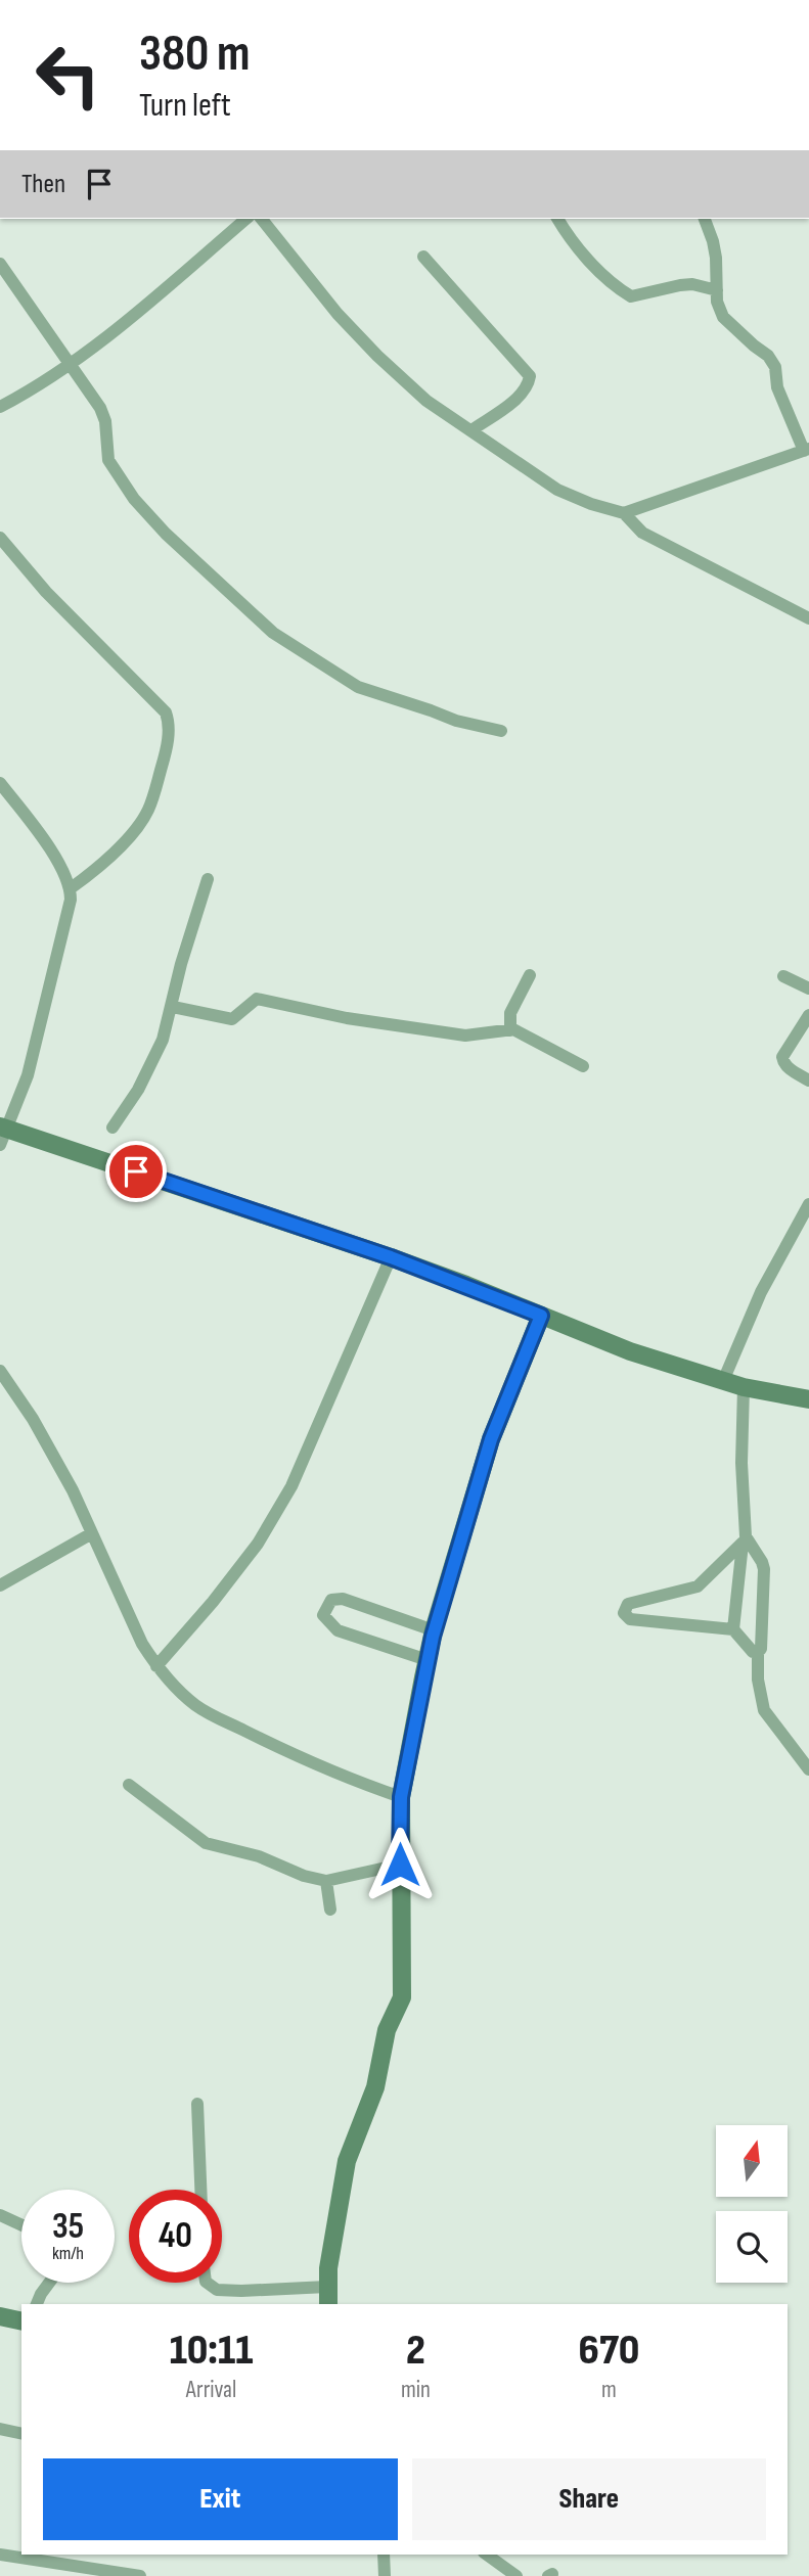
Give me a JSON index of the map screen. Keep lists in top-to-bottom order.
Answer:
{
  "north": "top",
  "page": {
    "turn": ["380 m", "Turn left"],
    "then": "Then",
    "speed": "35 km/h",
    "limit": "40",
    "eta": [
      "10:11",
      "Arrival",
      "2",
      "min",
      "670",
      "m"
    ],
    "buttons": ["Exit", "Share"]
  }
}
